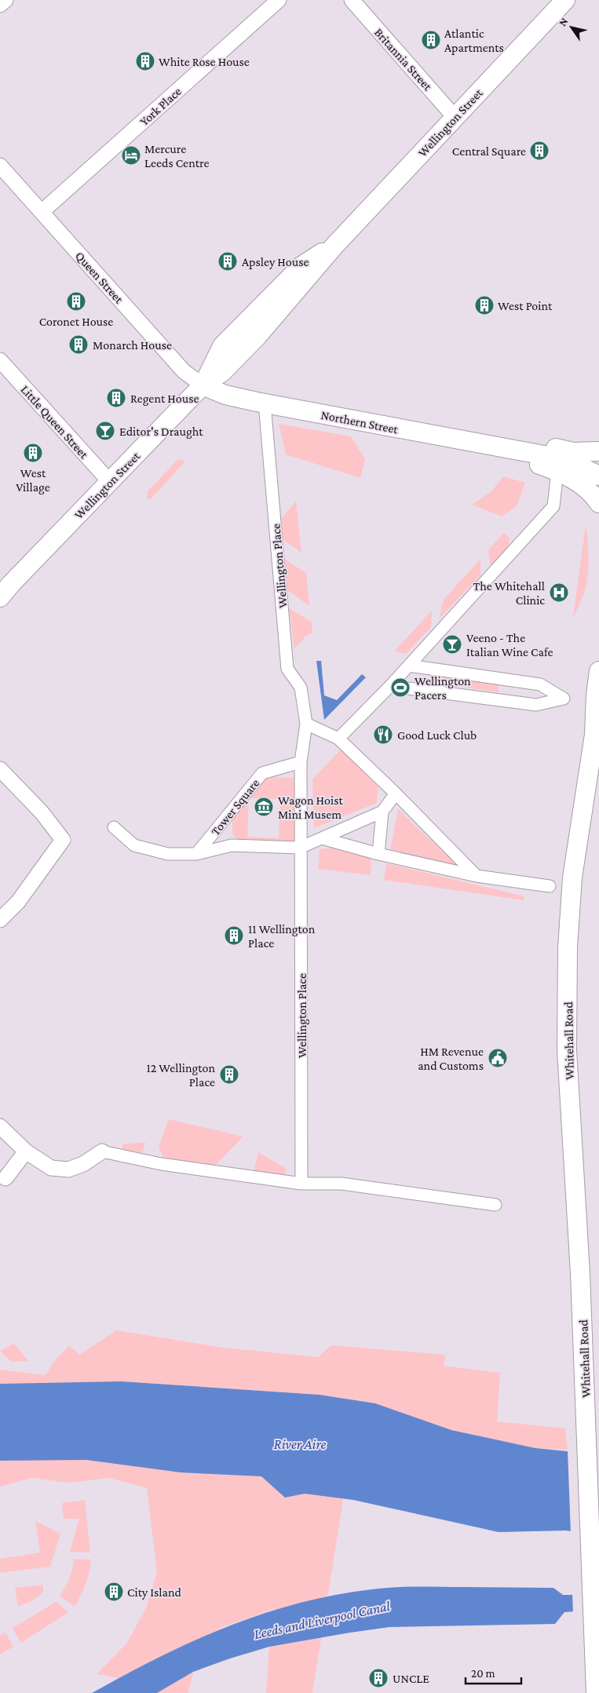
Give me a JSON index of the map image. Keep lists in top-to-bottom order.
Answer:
{
  "streets": {
    "street": [
      "Britannia Street",
      "York Place",
      "Wellington Street",
      "Queen Street",
      "Little Queen Street",
      "Northern Street",
      "Wellington Place",
      "Tower Square",
      "Whitehall Road"
    ]
  },
  "crossings": [
    ["Britannia Street", "Wellington Street"],
    ["York Place", "Queen Street"],
    ["Wellington Street", "Queen Street"],
    ["Wellington Street", "Little Queen Street"],
    ["Wellington Street", "Northern Street"],
    ["Queen Street", "Northern Street"],
    ["Northern Street", "Wellington Place"],
    ["Wellington Place", "Tower Square"]
  ],
  "water": ["River Aire", "Leeds and Liverpool Canal"],
  "places": {
    "building": [
      "Atlantic Apartments",
      "White Rose House",
      "Central Square",
      "Apsley House",
      "Coronet House",
      "West Point",
      "Monarch House",
      "Regent House",
      "West Village",
      "11 Wellington Place",
      "12 Wellington Place",
      "City Island",
      "UNCLE"
    ],
    "hotel": ["Mercure Leeds Centre"],
    "bar": ["Editor's Draught", "Veeno - The Italian Wine Cafe"],
    "hospital": ["The Whitehall Clinic"],
    "sports": ["Wellington Pacers"],
    "restaurant": ["Good Luck Club"],
    "museum": ["Wagon Hoist Mini Musem"],
    "public building": ["HM Revenue and Customs"]
  },
  "scale_bar": "20 m",
  "north": "top left"
}
